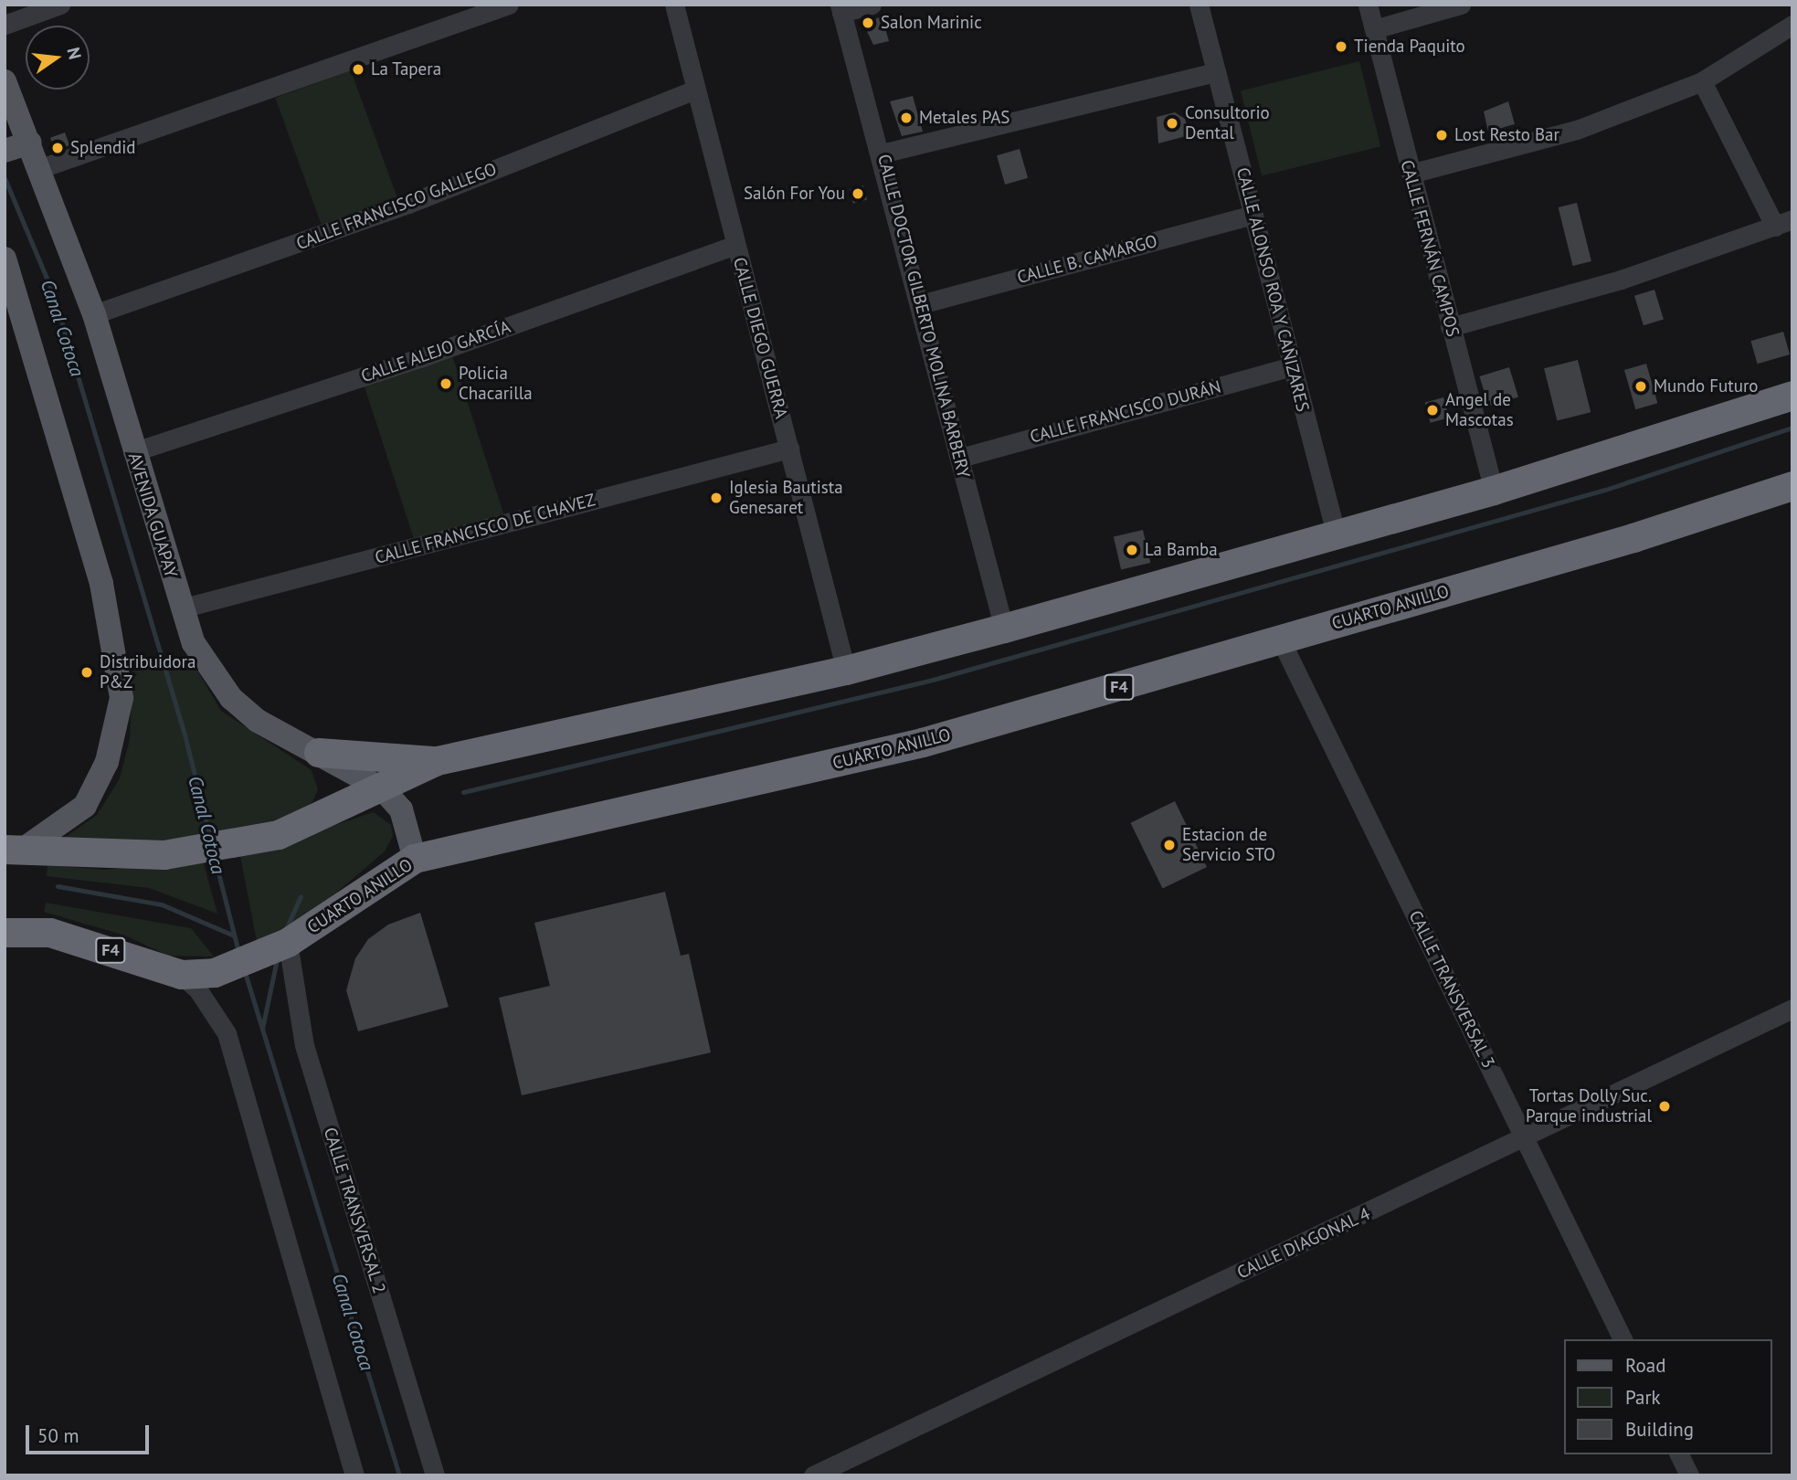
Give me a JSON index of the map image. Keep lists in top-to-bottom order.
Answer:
{
  "streets": {
    "highway": ["CUARTO ANILLO", "F4"],
    "main road": ["AVENIDA GUAPAY"],
    "street": [
      "CALLE FRANCISCO GALLEGO",
      "CALLE FERNÁN CAMPOS",
      "CALLE B. CAMARGO",
      "CALLE ALONSO ROA Y CAÑIZARES",
      "CALLE DOCTOR GILBERTO MOLINA BARBERY",
      "CALLE DIEGO GUERRA",
      "CALLE ALEJO GARCÍA",
      "CALLE FRANCISCO DURÁN",
      "CALLE FRANCISCO DE CHAVEZ",
      "CALLE TRANSVERSAL 3",
      "CALLE TRANSVERSAL 2",
      "CALLE DIAGONAL 4"
    ]
  },
  "crossings": [
    ["CALLE FRANCISCO GALLEGO", "CALLE DIEGO GUERRA"],
    ["CALLE FRANCISCO GALLEGO", "AVENIDA GUAPAY"],
    ["CALLE B. CAMARGO", "CALLE ALONSO ROA Y CAÑIZARES"],
    ["CALLE B. CAMARGO", "CALLE DOCTOR GILBERTO MOLINA BARBERY"],
    ["CALLE ALONSO ROA Y CAÑIZARES", "CALLE FRANCISCO DURÁN"],
    ["CALLE DOCTOR GILBERTO MOLINA BARBERY", "CALLE FRANCISCO DURÁN"],
    ["CALLE DIEGO GUERRA", "CALLE ALEJO GARCÍA"],
    ["CALLE DIEGO GUERRA", "CALLE FRANCISCO DE CHAVEZ"],
    ["CALLE ALEJO GARCÍA", "AVENIDA GUAPAY"],
    ["AVENIDA GUAPAY", "CALLE FRANCISCO DE CHAVEZ"],
    ["AVENIDA GUAPAY", "CUARTO ANILLO"],
    ["CUARTO ANILLO", "CALLE TRANSVERSAL 3"],
    ["CUARTO ANILLO", "CALLE TRANSVERSAL 2"],
    ["CALLE TRANSVERSAL 3", "CALLE DIAGONAL 4"]
  ],
  "water": ["Canal Cotoca"],
  "places": [
    "Salon Marinic",
    "Tienda Paquito",
    "La Tapera",
    "Metales PAS",
    "Consultorio Dental",
    "Lost Resto Bar",
    "Splendid",
    "Salón For You",
    "Policia Chacarilla",
    "Mundo Futuro",
    "Angel de Mascotas",
    "Iglesia Bautista Genesaret",
    "La Bamba",
    "Distribuidora P&Z",
    "Estacion de Servicio STO",
    "Tortas Dolly Suc. Parque industrial"
  ],
  "legend": ["Road", "Park", "Building"],
  "scale_bar": "50 m",
  "north": "right"
}
